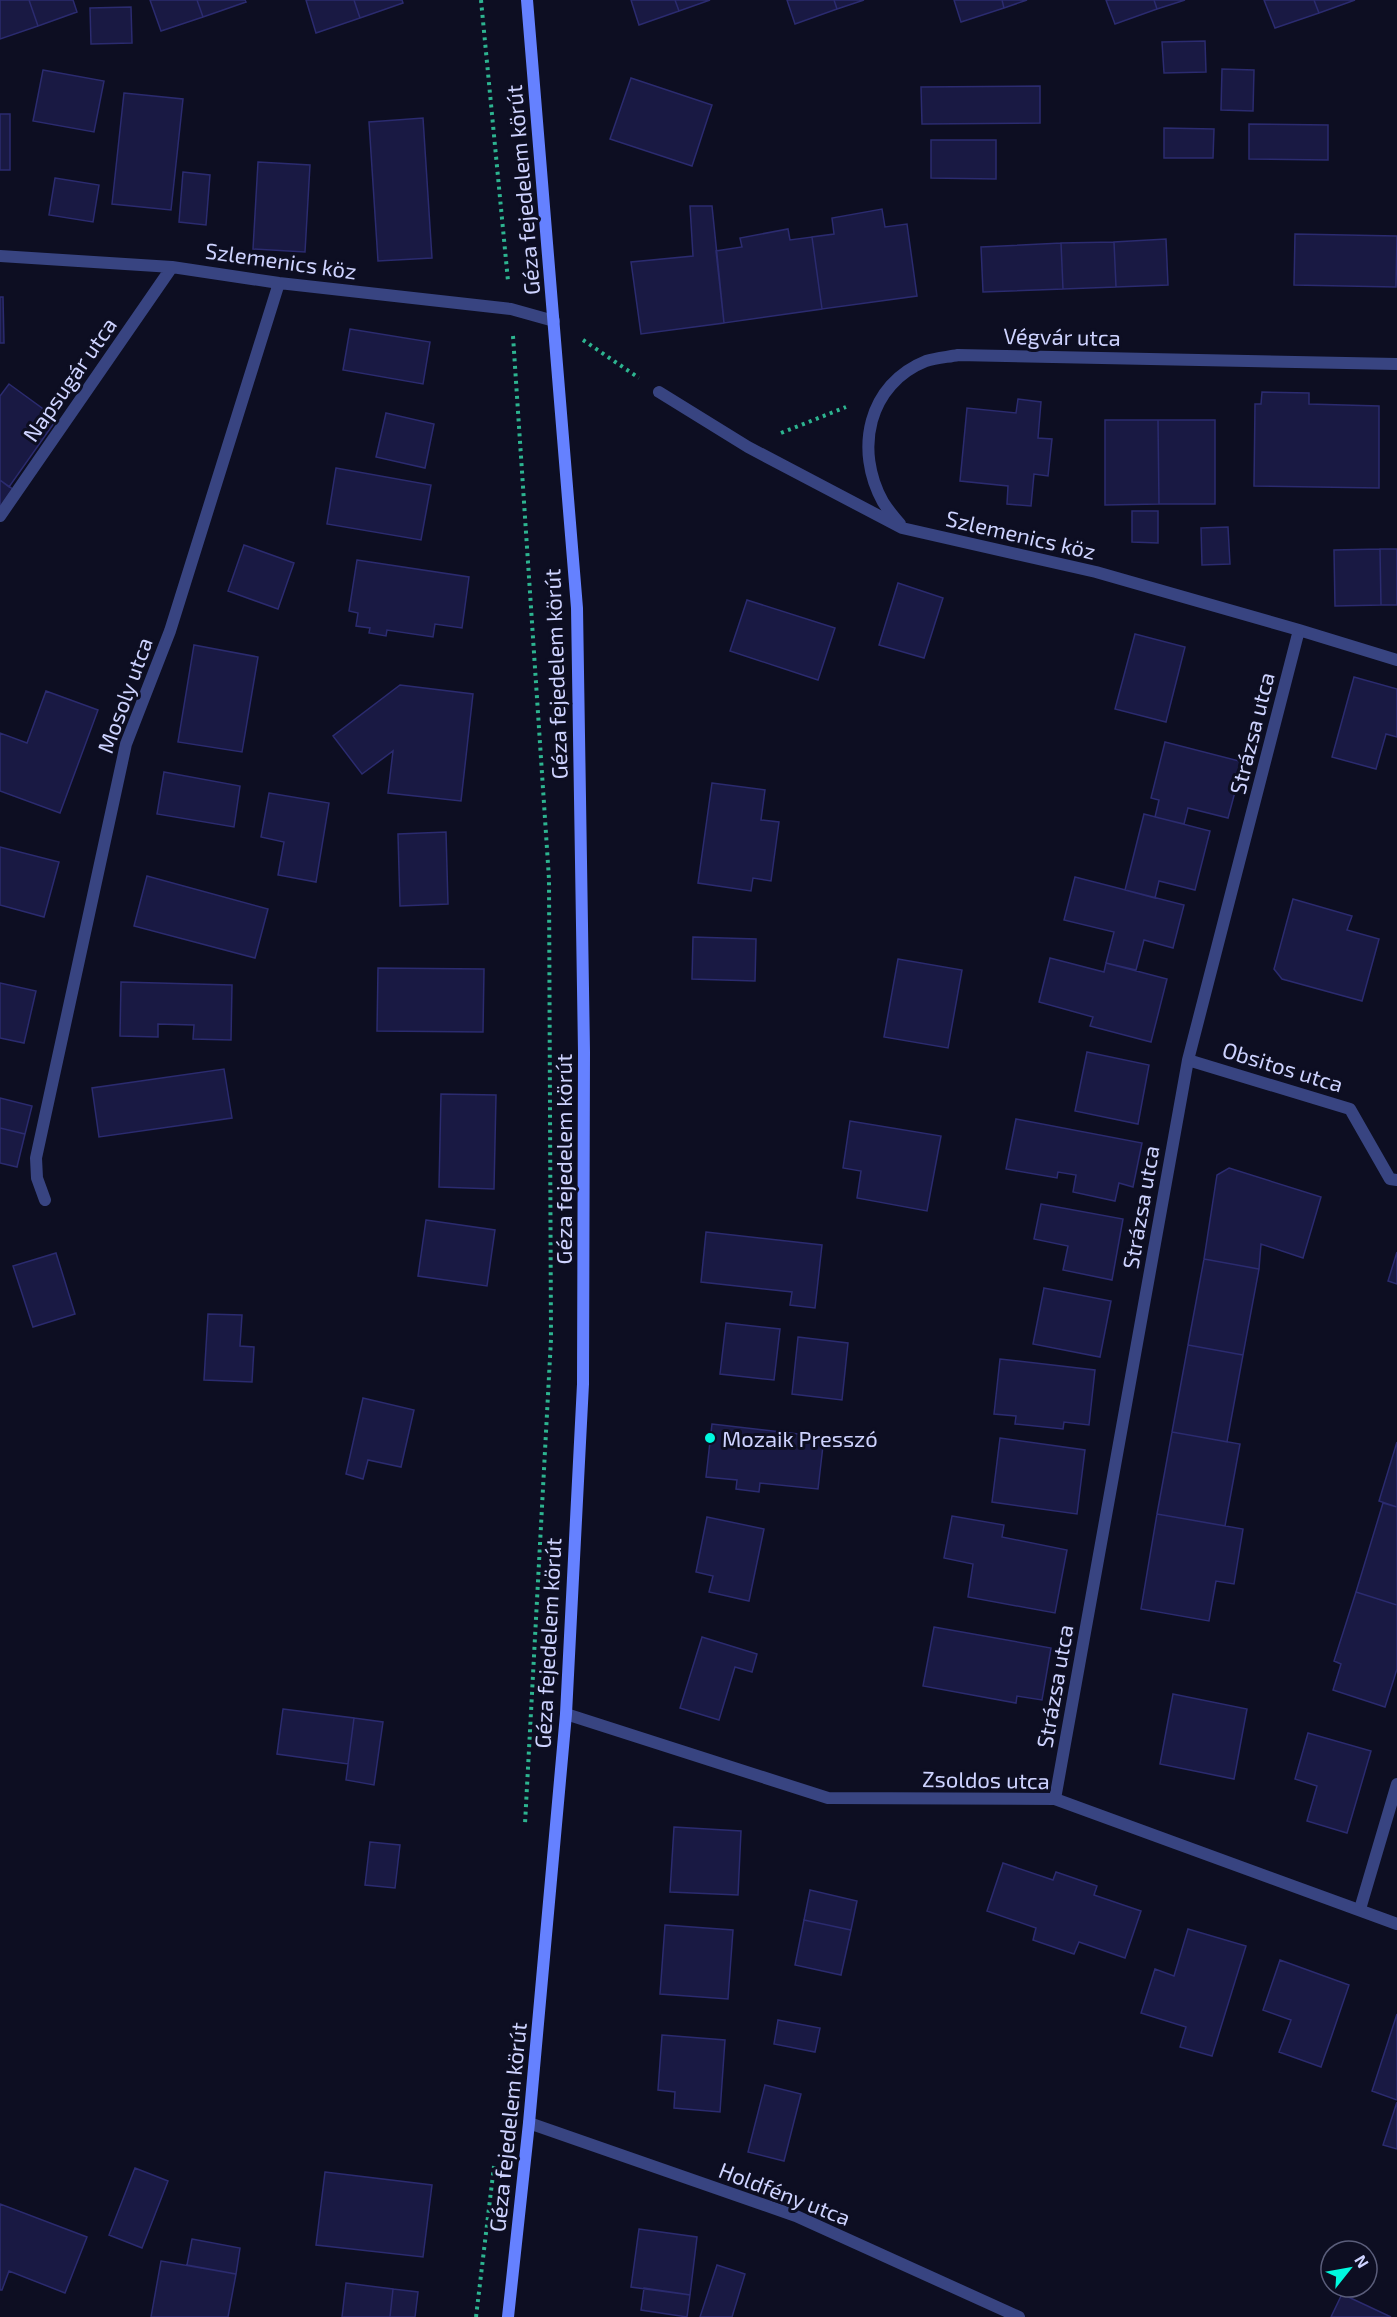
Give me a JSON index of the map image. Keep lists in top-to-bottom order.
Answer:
{
  "streets": {
    "street": [
      "Géza fejedelem körút",
      "Szlemenics köz",
      "Végvár utca",
      "Napsugár utca",
      "Mosoly utca",
      "Strázsa utca",
      "Obsitos utca",
      "Zsoldos utca",
      "Holdfény utca"
    ]
  },
  "crossings": [
    ["Géza fejedelem körút", "Szlemenics köz"],
    ["Géza fejedelem körút", "Zsoldos utca"],
    ["Géza fejedelem körút", "Holdfény utca"],
    ["Szlemenics köz", "Végvár utca"],
    ["Szlemenics köz", "Napsugár utca"],
    ["Szlemenics köz", "Mosoly utca"],
    ["Szlemenics köz", "Strázsa utca"],
    ["Strázsa utca", "Obsitos utca"],
    ["Strázsa utca", "Zsoldos utca"]
  ],
  "places": ["Mozaik Presszó"],
  "north": "top right"
}
